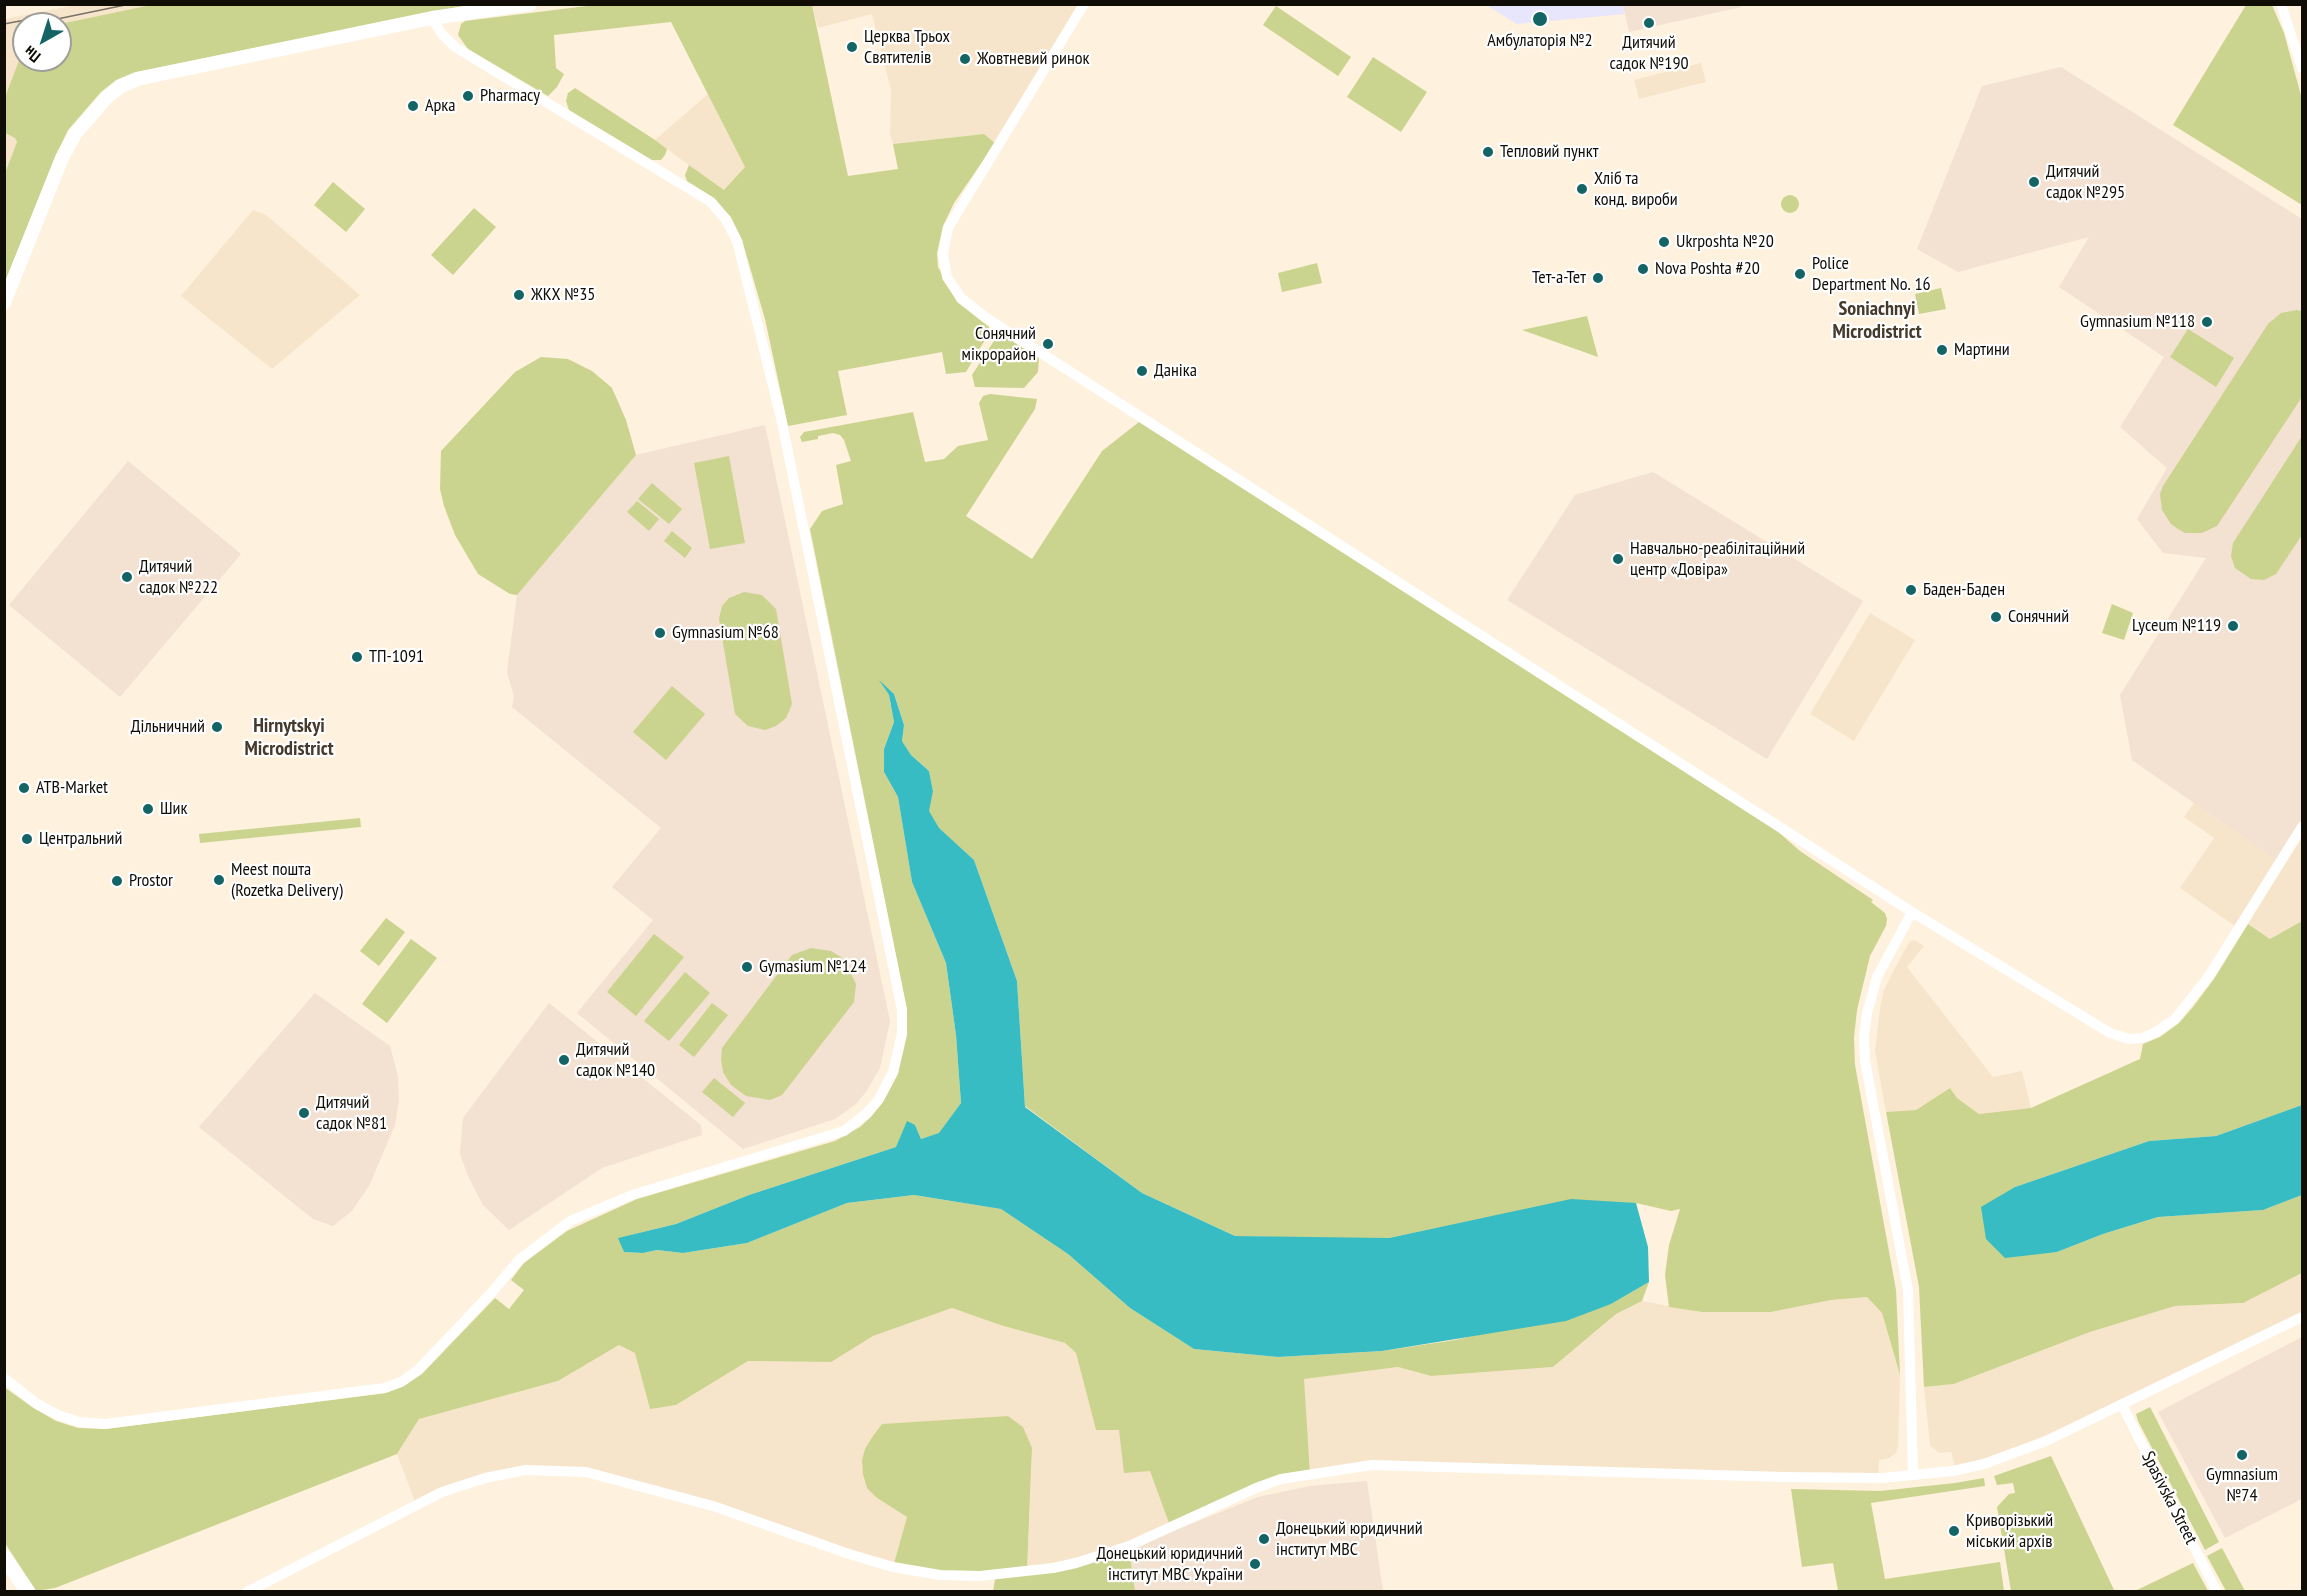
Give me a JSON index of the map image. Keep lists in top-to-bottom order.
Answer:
{
  "streets": {
    "street": ["Spasivska Street"]
  },
  "districts": ["Soniachnyi Microdistrict", "Hirnytskyi Microdistrict"],
  "places": [
    "Амбулаторія №2",
    "Дитячий садок №190",
    "Церква Трьох Святителів",
    "Жовтневий ринок",
    "Pharmacy",
    "Арка",
    "Тепловий пункт",
    "Дитячий садок №295",
    "Хліб та конд. вироби",
    "Ukrposhta №20",
    "Nova Poshta #20",
    "Police Department No. 16",
    "Тет-а-Тет",
    "ЖКХ №35",
    "Gymnasium №118",
    "Сонячний мікрорайон",
    "Мартини",
    "Даніка",
    "Навчально-реабілітаційний центр «Довіра»",
    "Дитячий садок №222",
    "Баден-Баден",
    "Сонячний",
    "Lyceum №119",
    "Gymnasium №68",
    "ТП-1091",
    "Дільничний",
    "ATB-Market",
    "Шик",
    "Центральний",
    "Meest пошта (Rozetka Delivery)",
    "Prostor",
    "Gymasium №124",
    "Дитячий садок №140",
    "Дитячий садок №81",
    "Gymnasium №74",
    "Криворізький міський архів",
    "Донецький юридичний інститут МВС",
    "Донецький юридичний інститут МВС України"
  ],
  "north": "bottom left"
}
